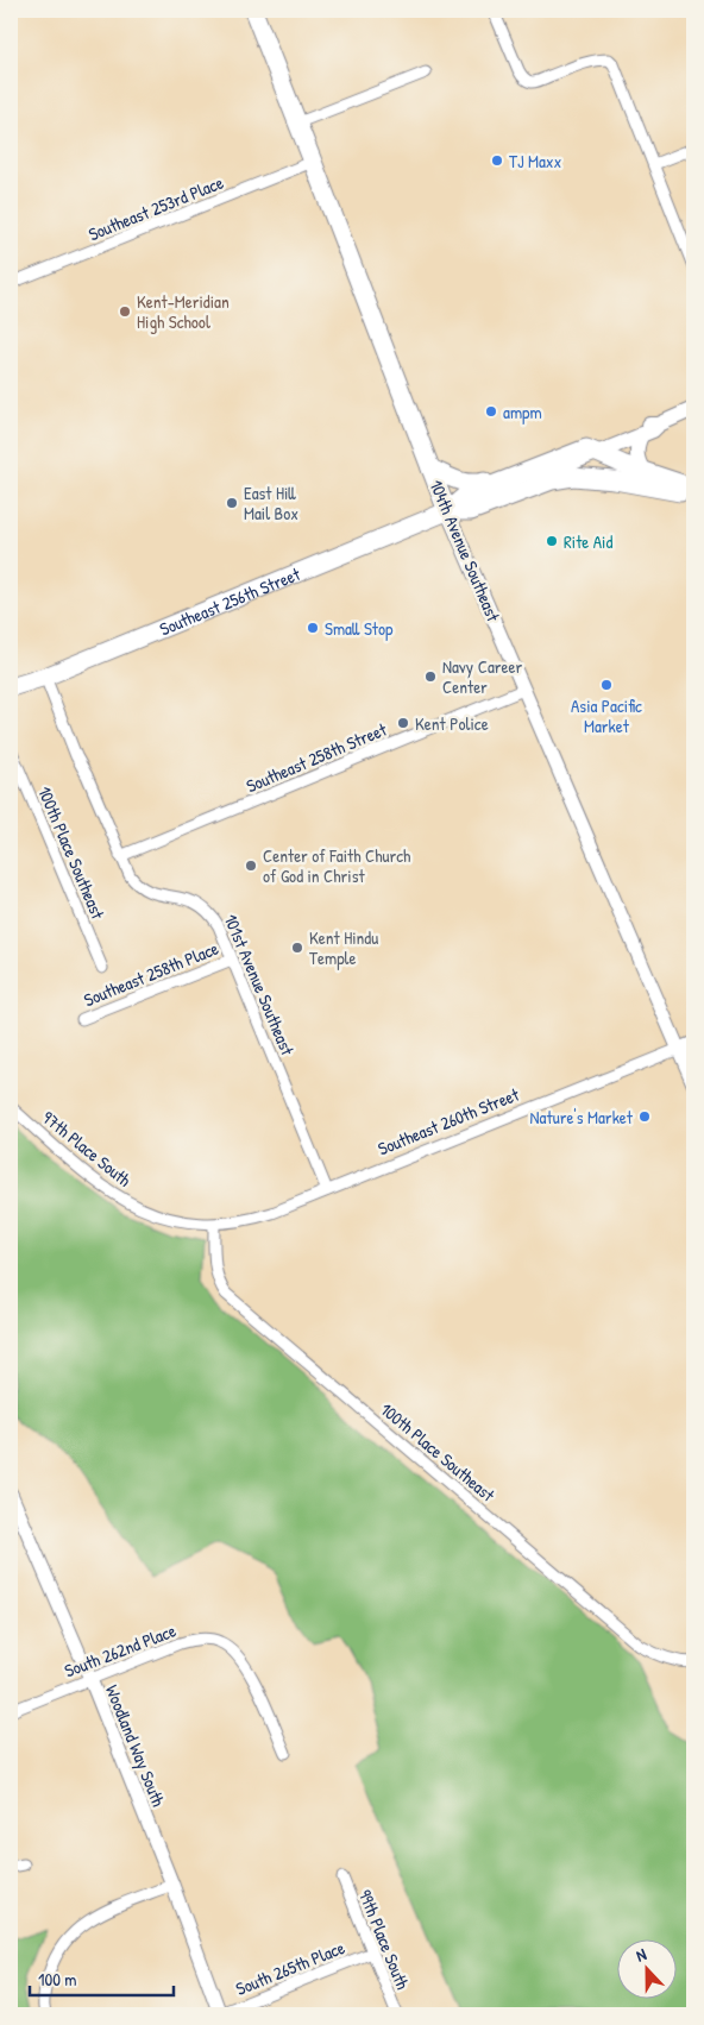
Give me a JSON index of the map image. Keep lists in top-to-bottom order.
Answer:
{
  "streets": {
    "main road": ["104th Avenue Southeast", "Southeast 256th Street"],
    "street": [
      "Southeast 253rd Place",
      "Southeast 258th Street",
      "100th Place Southeast",
      "Southeast 258th Place",
      "101st Avenue Southeast",
      "Southeast 260th Street",
      "97th Place South",
      "South 262nd Place",
      "Woodland Way South",
      "99th Place South",
      "South 265th Place"
    ]
  },
  "crossings": [
    ["Southeast 253rd Place", "104th Avenue Southeast"],
    ["104th Avenue Southeast", "Southeast 256th Street"],
    ["104th Avenue Southeast", "Southeast 258th Street"],
    ["104th Avenue Southeast", "Southeast 260th Street"],
    ["Southeast 256th Street", "101st Avenue Southeast"],
    ["Southeast 258th Street", "101st Avenue Southeast"],
    ["100th Place Southeast", "Southeast 260th Street"],
    ["100th Place Southeast", "97th Place South"],
    ["Southeast 258th Place", "101st Avenue Southeast"],
    ["101st Avenue Southeast", "Southeast 260th Street"],
    ["Southeast 260th Street", "97th Place South"],
    ["South 262nd Place", "Woodland Way South"],
    ["Woodland Way South", "South 265th Place"],
    ["99th Place South", "South 265th Place"]
  ],
  "places": [
    "TJ Maxx",
    "Kent-Meridian High School",
    "ampm",
    "East Hill Mail Box",
    "Rite Aid",
    "Small Stop",
    "Navy Career Center",
    "Asia Pacific Market",
    "Kent Police",
    "Center of Faith Church of God in Christ",
    "Kent Hindu Temple",
    "Nature's Market"
  ],
  "scale_bar": "100 m",
  "north": "top"
}
